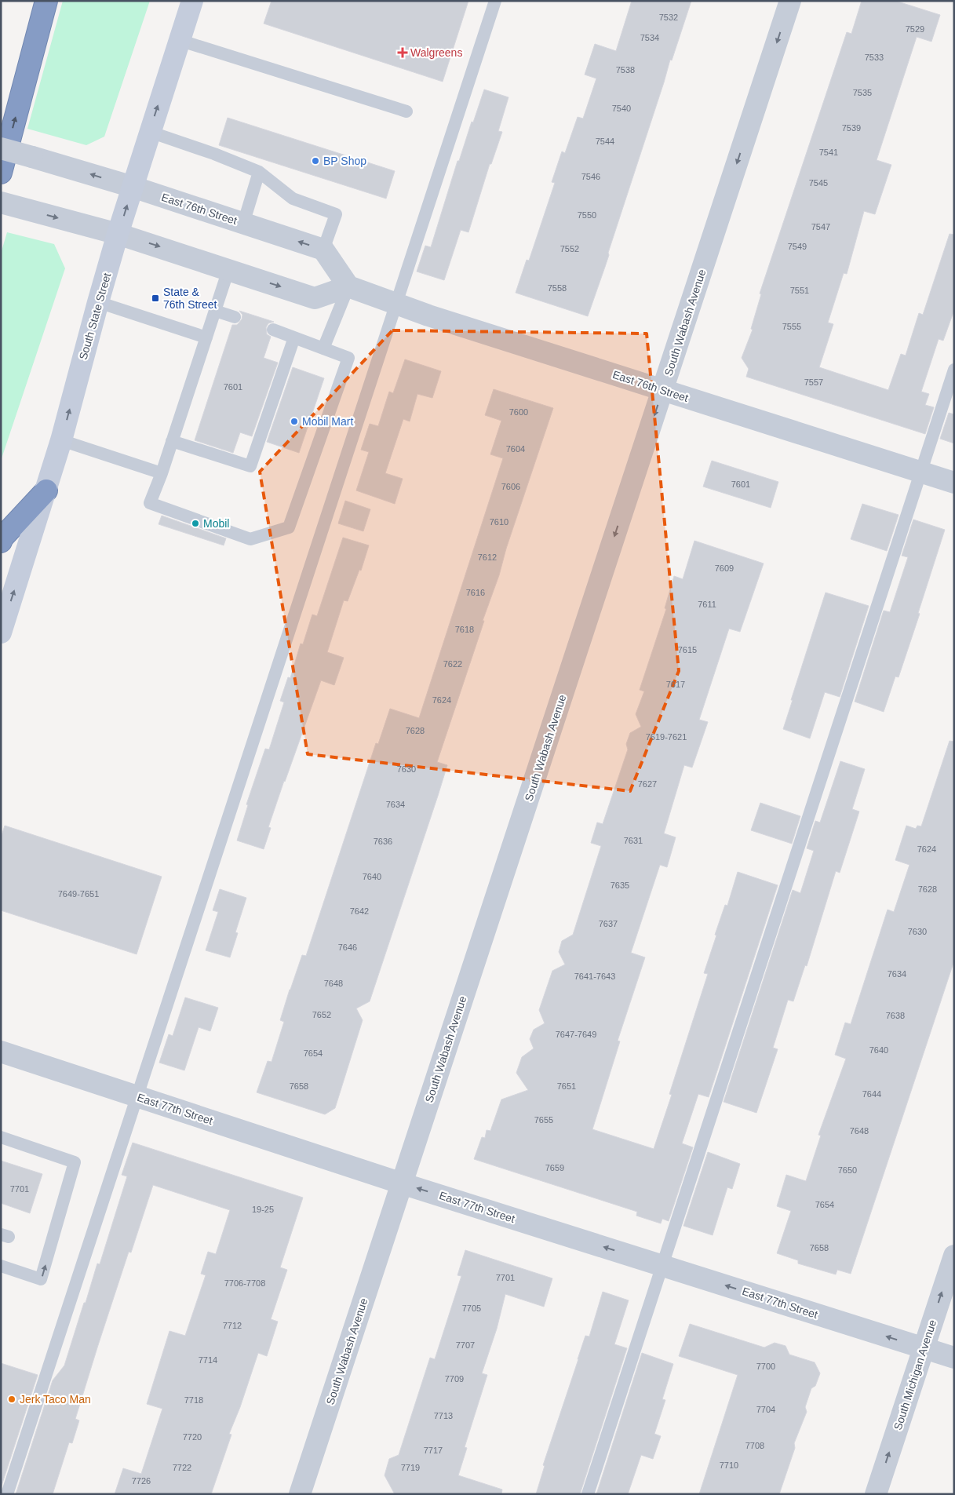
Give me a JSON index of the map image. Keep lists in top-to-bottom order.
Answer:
{
  "streets": {
    "main road": ["South State Street"],
    "street": [
      "East 76th Street",
      "South Wabash Avenue",
      "East 77th Street",
      "South Michigan Avenue"
    ]
  },
  "crossings": [
    ["East 76th Street", "South State Street"],
    ["East 76th Street", "South Wabash Avenue"],
    ["South Wabash Avenue", "East 77th Street"],
    ["East 77th Street", "South Michigan Avenue"]
  ],
  "one_way": [
    "South State Street",
    "South Wabash Avenue",
    "East 77th Street",
    "South Michigan Avenue"
  ],
  "places": {
    "health": ["Walgreens"],
    "other": [
      "BP Shop",
      "Mobil Mart",
      "Mobil",
      "Jerk Taco Man"
    ],
    "transit": ["State & 76th Street"]
  },
  "house_numbers": [
    "7532",
    "7529",
    "7534",
    "7533",
    "7538",
    "7535",
    "7540",
    "7539",
    "7544",
    "7541",
    "7546",
    "7545",
    "7550",
    "7547",
    "7549",
    "7552",
    "7558",
    "7551",
    "7555",
    "7557",
    "7601",
    "7600",
    "7604",
    "7601",
    "7606",
    "7610",
    "7612",
    "7609",
    "7616",
    "7611",
    "7618",
    "7615",
    "7622",
    "7617",
    "7624",
    "7628",
    "7619-7621",
    "7630",
    "7627",
    "7634",
    "7631",
    "7636",
    "7624",
    "7640",
    "7635",
    "7628",
    "7649-7651",
    "7642",
    "7637",
    "7630",
    "7646",
    "7634",
    "7641-7643",
    "7648",
    "7652",
    "7638",
    "7647-7649",
    "7640",
    "7654",
    "7658",
    "7651",
    "7644",
    "7655",
    "7648",
    "7659",
    "7650",
    "7701",
    "7654",
    "19-25",
    "7658",
    "7701",
    "7706-7708",
    "7705",
    "7712",
    "7707",
    "7714",
    "7700",
    "7709",
    "7718",
    "7704",
    "7713",
    "7720",
    "7708",
    "7717",
    "7710",
    "7722",
    "7719",
    "7726"
  ]
}
